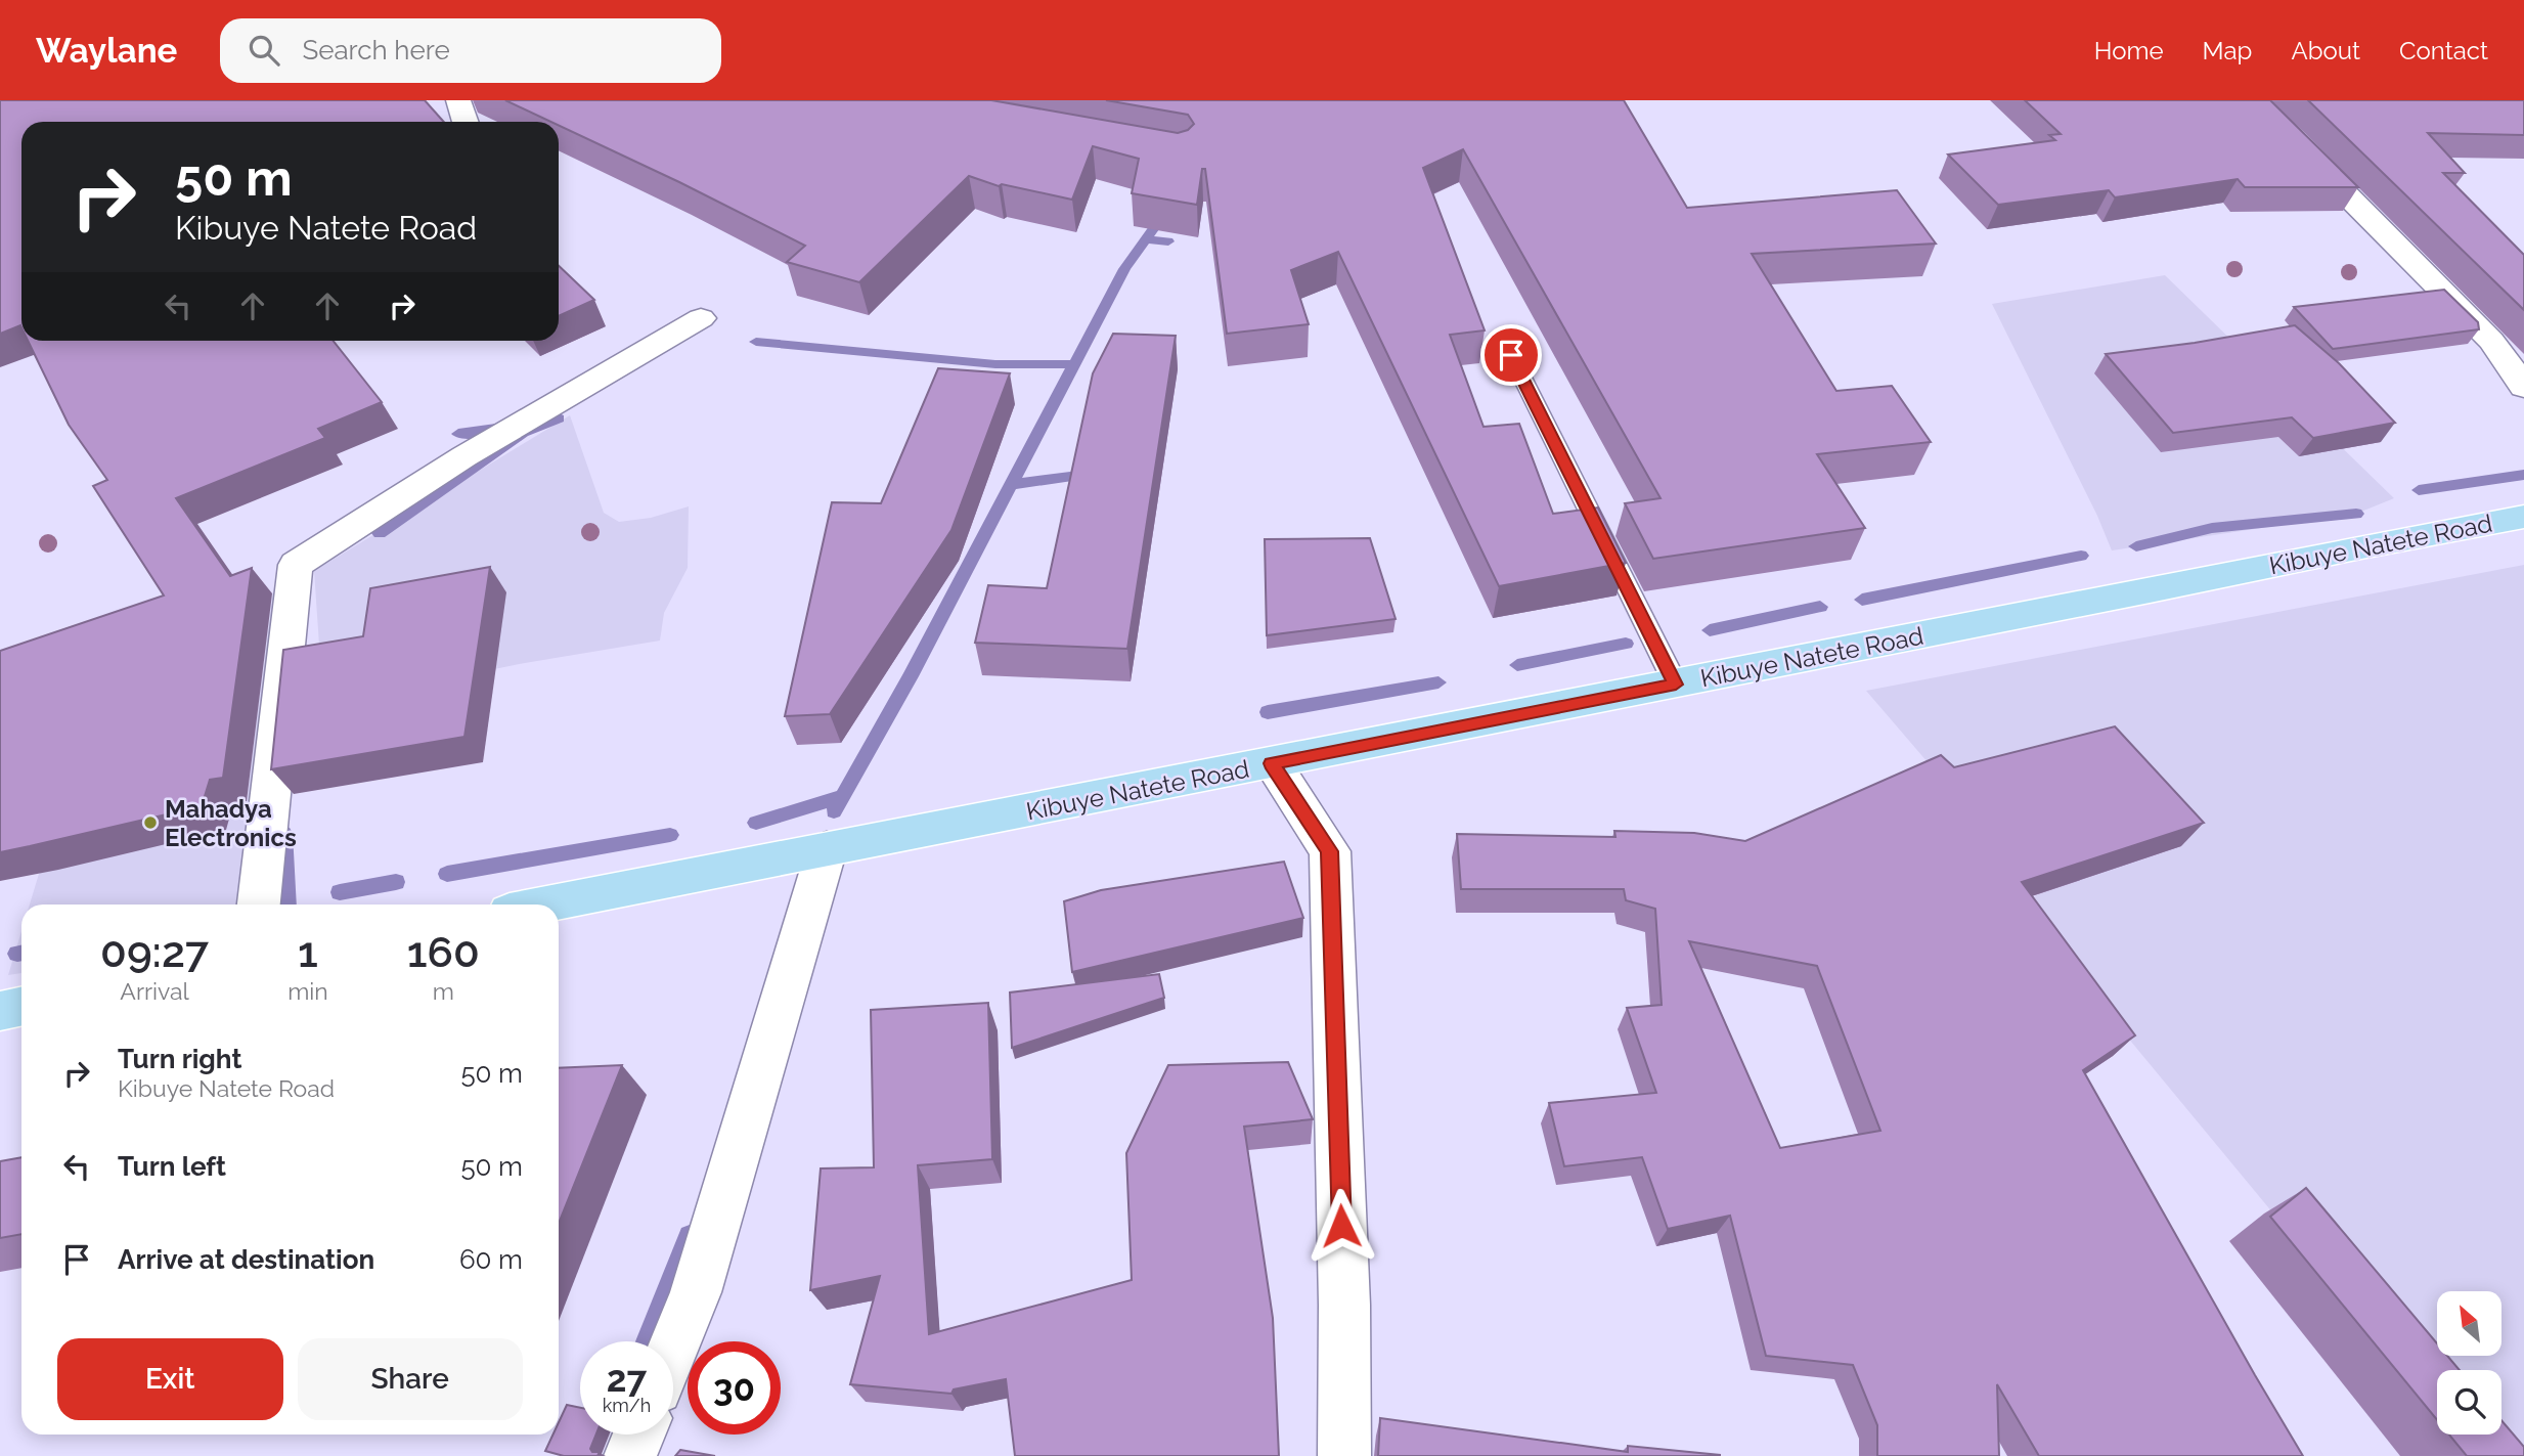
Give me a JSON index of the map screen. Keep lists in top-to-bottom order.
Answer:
{
  "streets": {
    "main road": ["Kibuye Natete Road"]
  },
  "places": ["Mahadya Electronics"],
  "north": "top left",
  "page": {
    "header": "Waylane",
    "search": "Search here",
    "nav": [
      "Home",
      "Map",
      "About",
      "Contact"
    ],
    "turn": ["50 m", "Kibuye Natete Road"],
    "eta": [
      "09:27",
      "Arrival",
      "1",
      "min",
      "160",
      "m"
    ],
    "list": [
      {
        "name": "Turn right",
        "note": "Kibuye Natete Road",
        "value": "50 m"
      },
      {
        "name": "Turn left",
        "value": "50 m"
      },
      {
        "name": "Arrive at destination",
        "value": "60 m"
      }
    ],
    "buttons": ["Exit", "Share"],
    "speed": "27 km/h",
    "limit": "30"
  }
}
